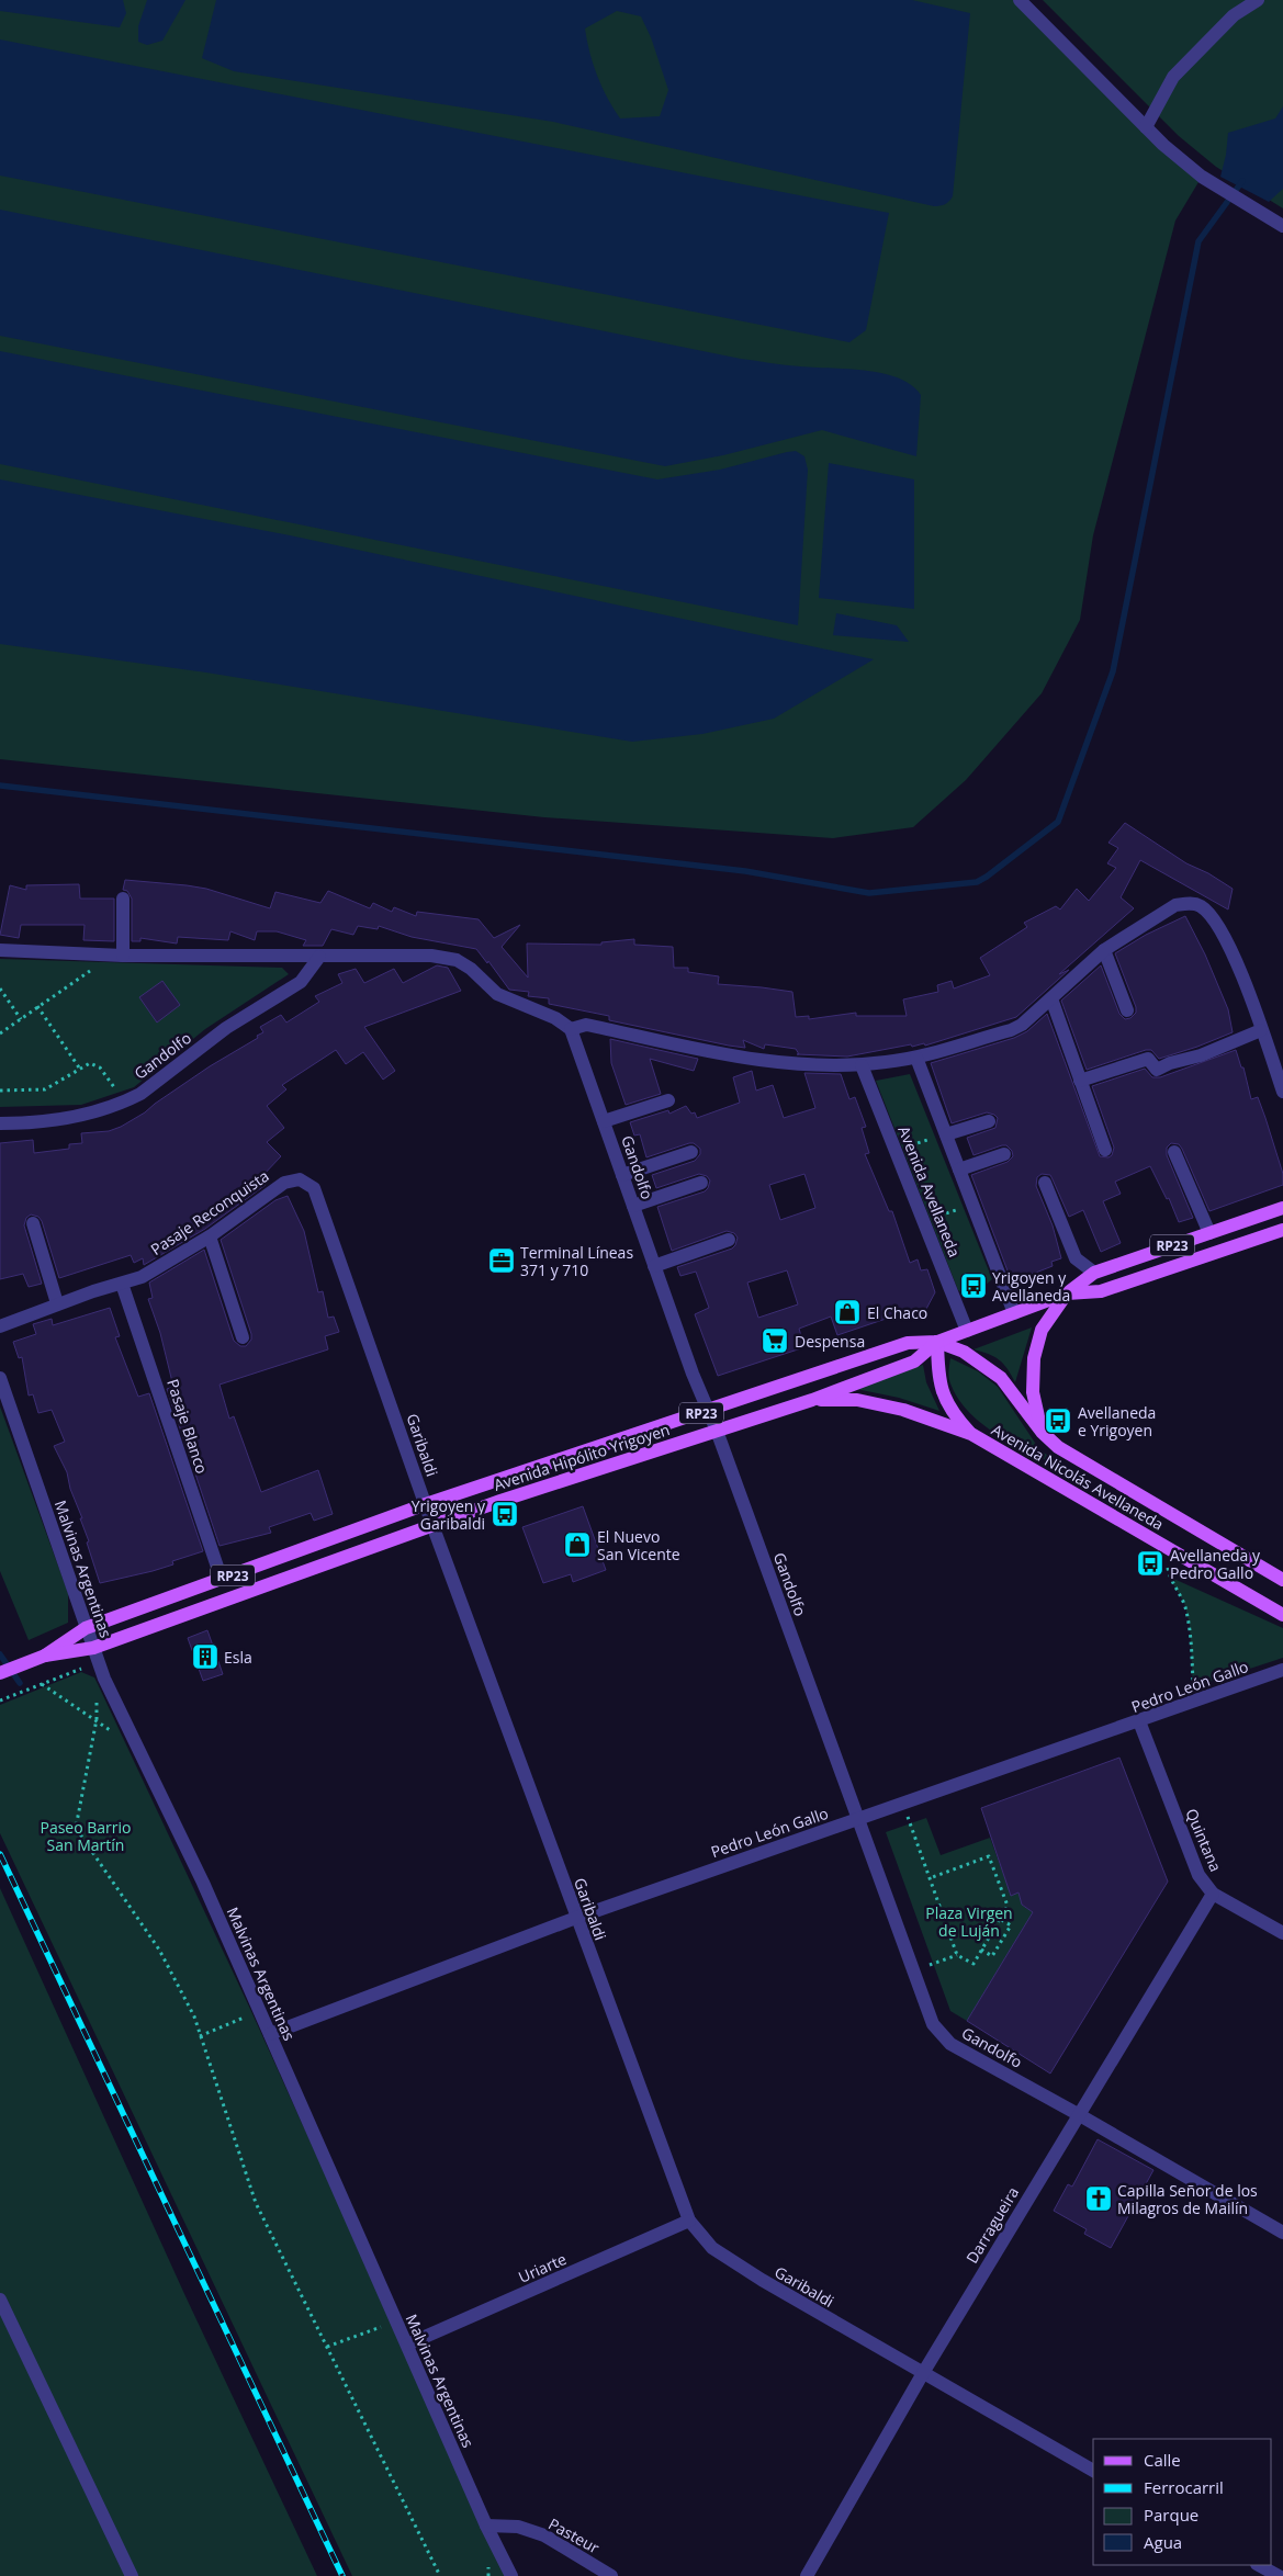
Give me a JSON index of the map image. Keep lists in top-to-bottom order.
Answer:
{
  "streets": {
    "main road": ["RP23", "Avenida Hipólito Yrigoyen", "Avenida Nicolás Avellaneda"],
    "street": [
      "Gandolfo",
      "Avenida Avellaneda",
      "Pasaje Reconquista",
      "Pasaje Blanco",
      "Garibaldi",
      "Malvinas Argentinas",
      "Pedro León Gallo",
      "Quintana",
      "Darragueira",
      "Uriarte",
      "Pasteur"
    ]
  },
  "crossings": [
    ["Gandolfo", "Avenida Hipólito Yrigoyen"],
    ["Gandolfo", "Pedro León Gallo"],
    ["Gandolfo", "Darragueira"],
    ["Avenida Avellaneda", "Avenida Hipólito Yrigoyen"],
    ["Pasaje Reconquista", "Pasaje Blanco"],
    ["Pasaje Reconquista", "Garibaldi"],
    ["Pasaje Blanco", "Avenida Hipólito Yrigoyen"],
    ["Garibaldi", "Avenida Hipólito Yrigoyen"],
    ["Garibaldi", "Pedro León Gallo"],
    ["Garibaldi", "Darragueira"],
    ["Garibaldi", "Uriarte"],
    ["Avenida Hipólito Yrigoyen", "Avenida Nicolás Avellaneda"],
    ["Avenida Hipólito Yrigoyen", "Malvinas Argentinas"],
    ["Malvinas Argentinas", "Pedro León Gallo"],
    ["Malvinas Argentinas", "Uriarte"],
    ["Malvinas Argentinas", "Pasteur"],
    ["Pedro León Gallo", "Quintana"],
    ["Quintana", "Darragueira"]
  ],
  "parks": ["Paseo Barrio San Martín", "Plaza Virgen de Luján"],
  "places": {
    "office": ["Terminal Líneas 371 y 710"],
    "bus stop": [
      "Yrigoyen y Avellaneda",
      "Avellaneda e Yrigoyen",
      "Yrigoyen y Garibaldi",
      "Avellaneda y Pedro Gallo"
    ],
    "shop": ["El Chaco", "El Nuevo San Vicente"],
    "supermarket": ["Despensa"],
    "building": ["Esla"],
    "church": ["Capilla Señor de los Milagros de Mailín"]
  },
  "legend": [
    "Calle",
    "Ferrocarril",
    "Parque",
    "Agua"
  ]
}
